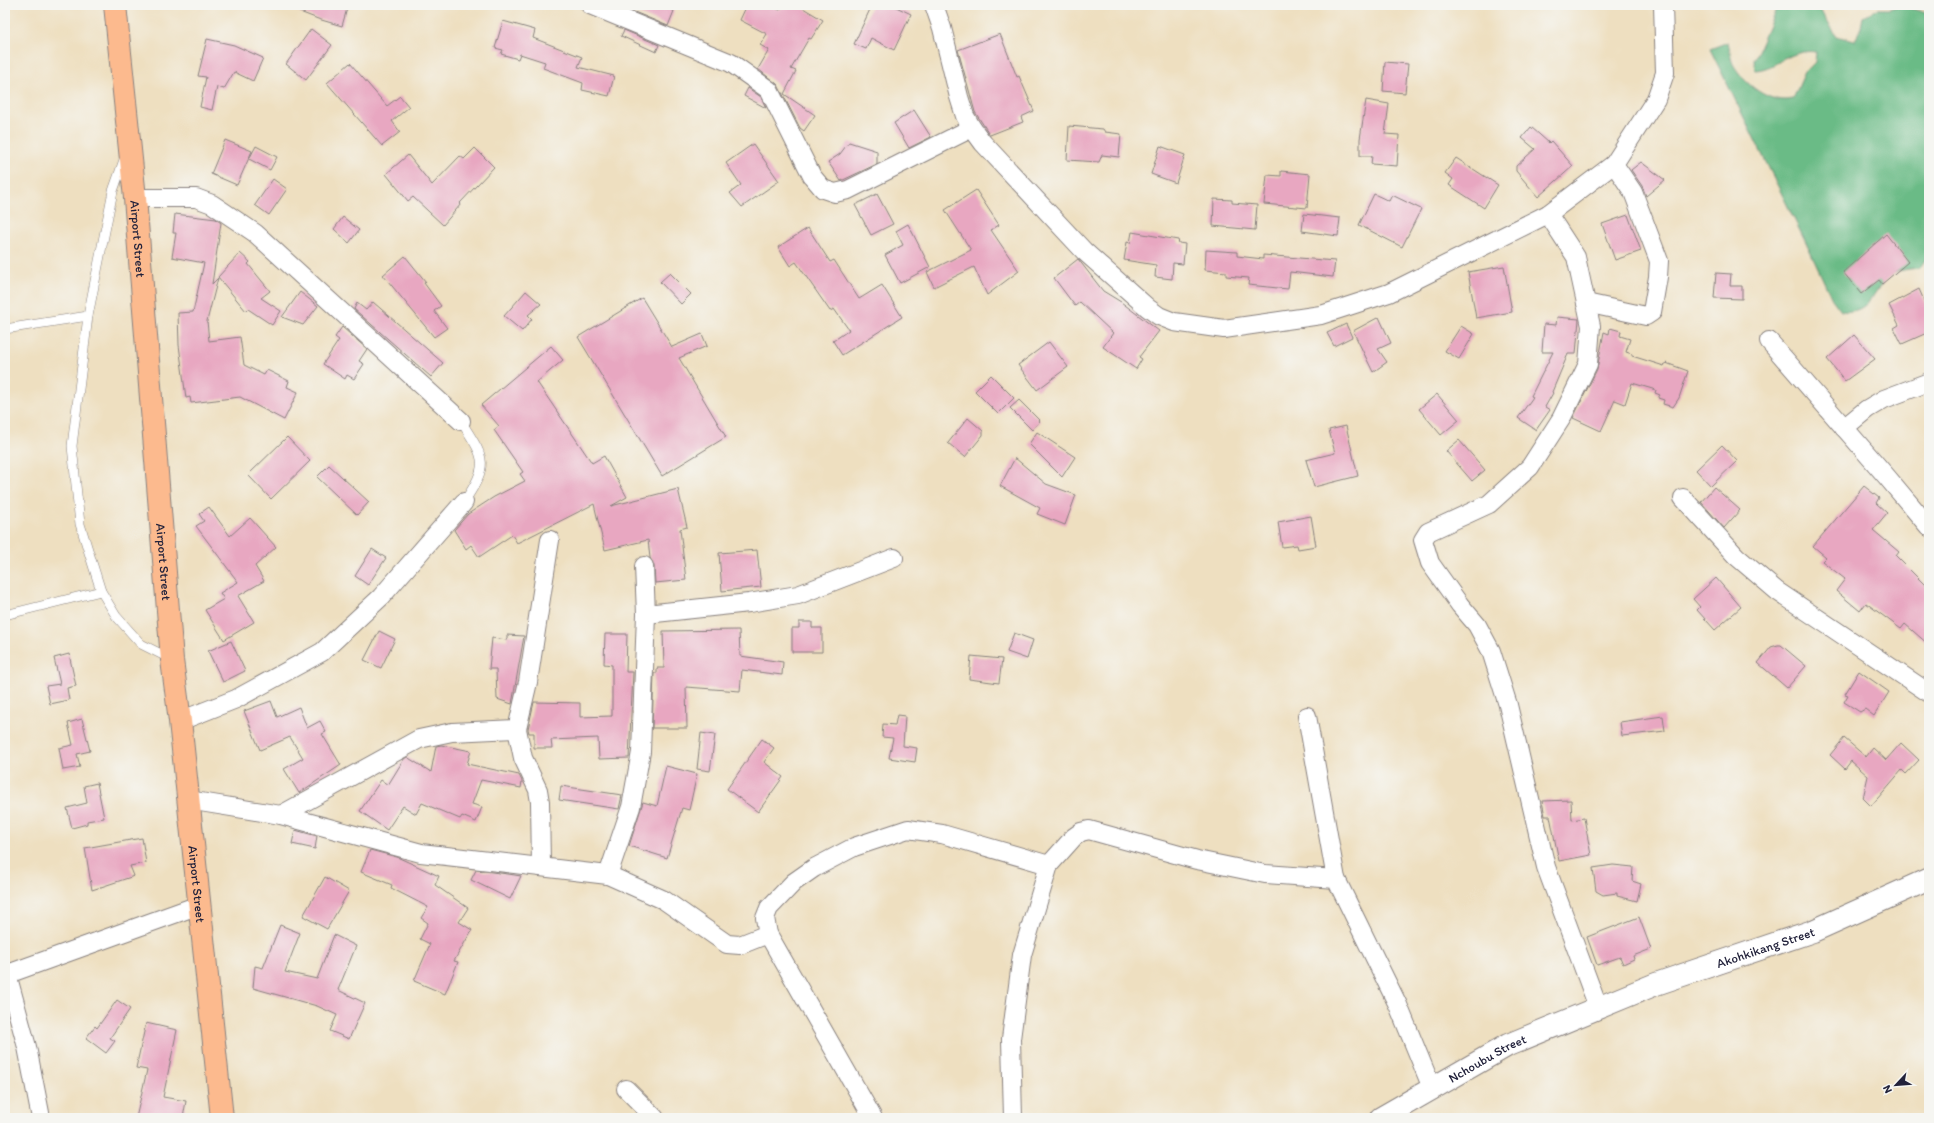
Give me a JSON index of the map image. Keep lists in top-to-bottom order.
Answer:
{
  "streets": {
    "highway": ["Airport Street"],
    "street": ["Akohkikang Street", "Nchoubu Street"]
  },
  "crossings": [
    ["Akohkikang Street", "Nchoubu Street"]
  ],
  "north": "bottom left"
}
